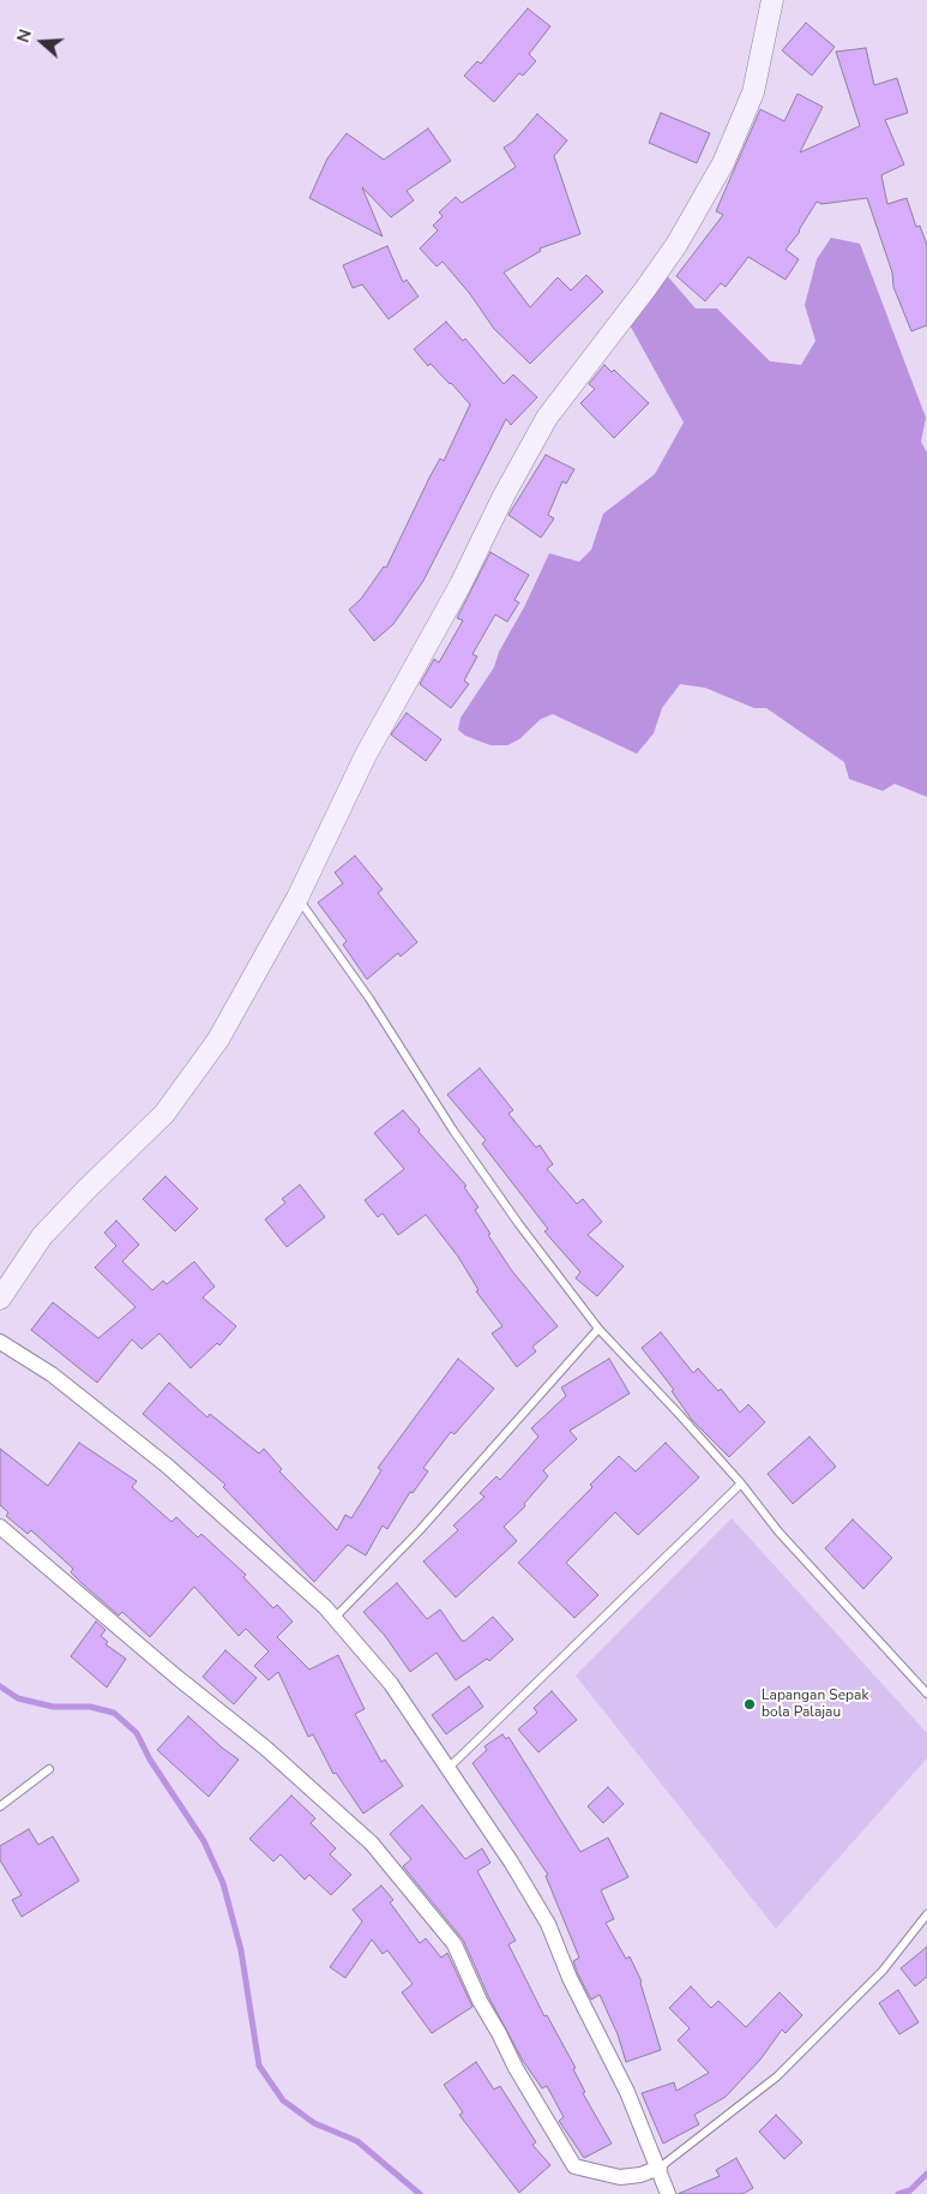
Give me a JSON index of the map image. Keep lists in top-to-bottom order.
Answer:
{
  "places": ["Lapangan Sepak bola Palajau"],
  "north": "left"
}
